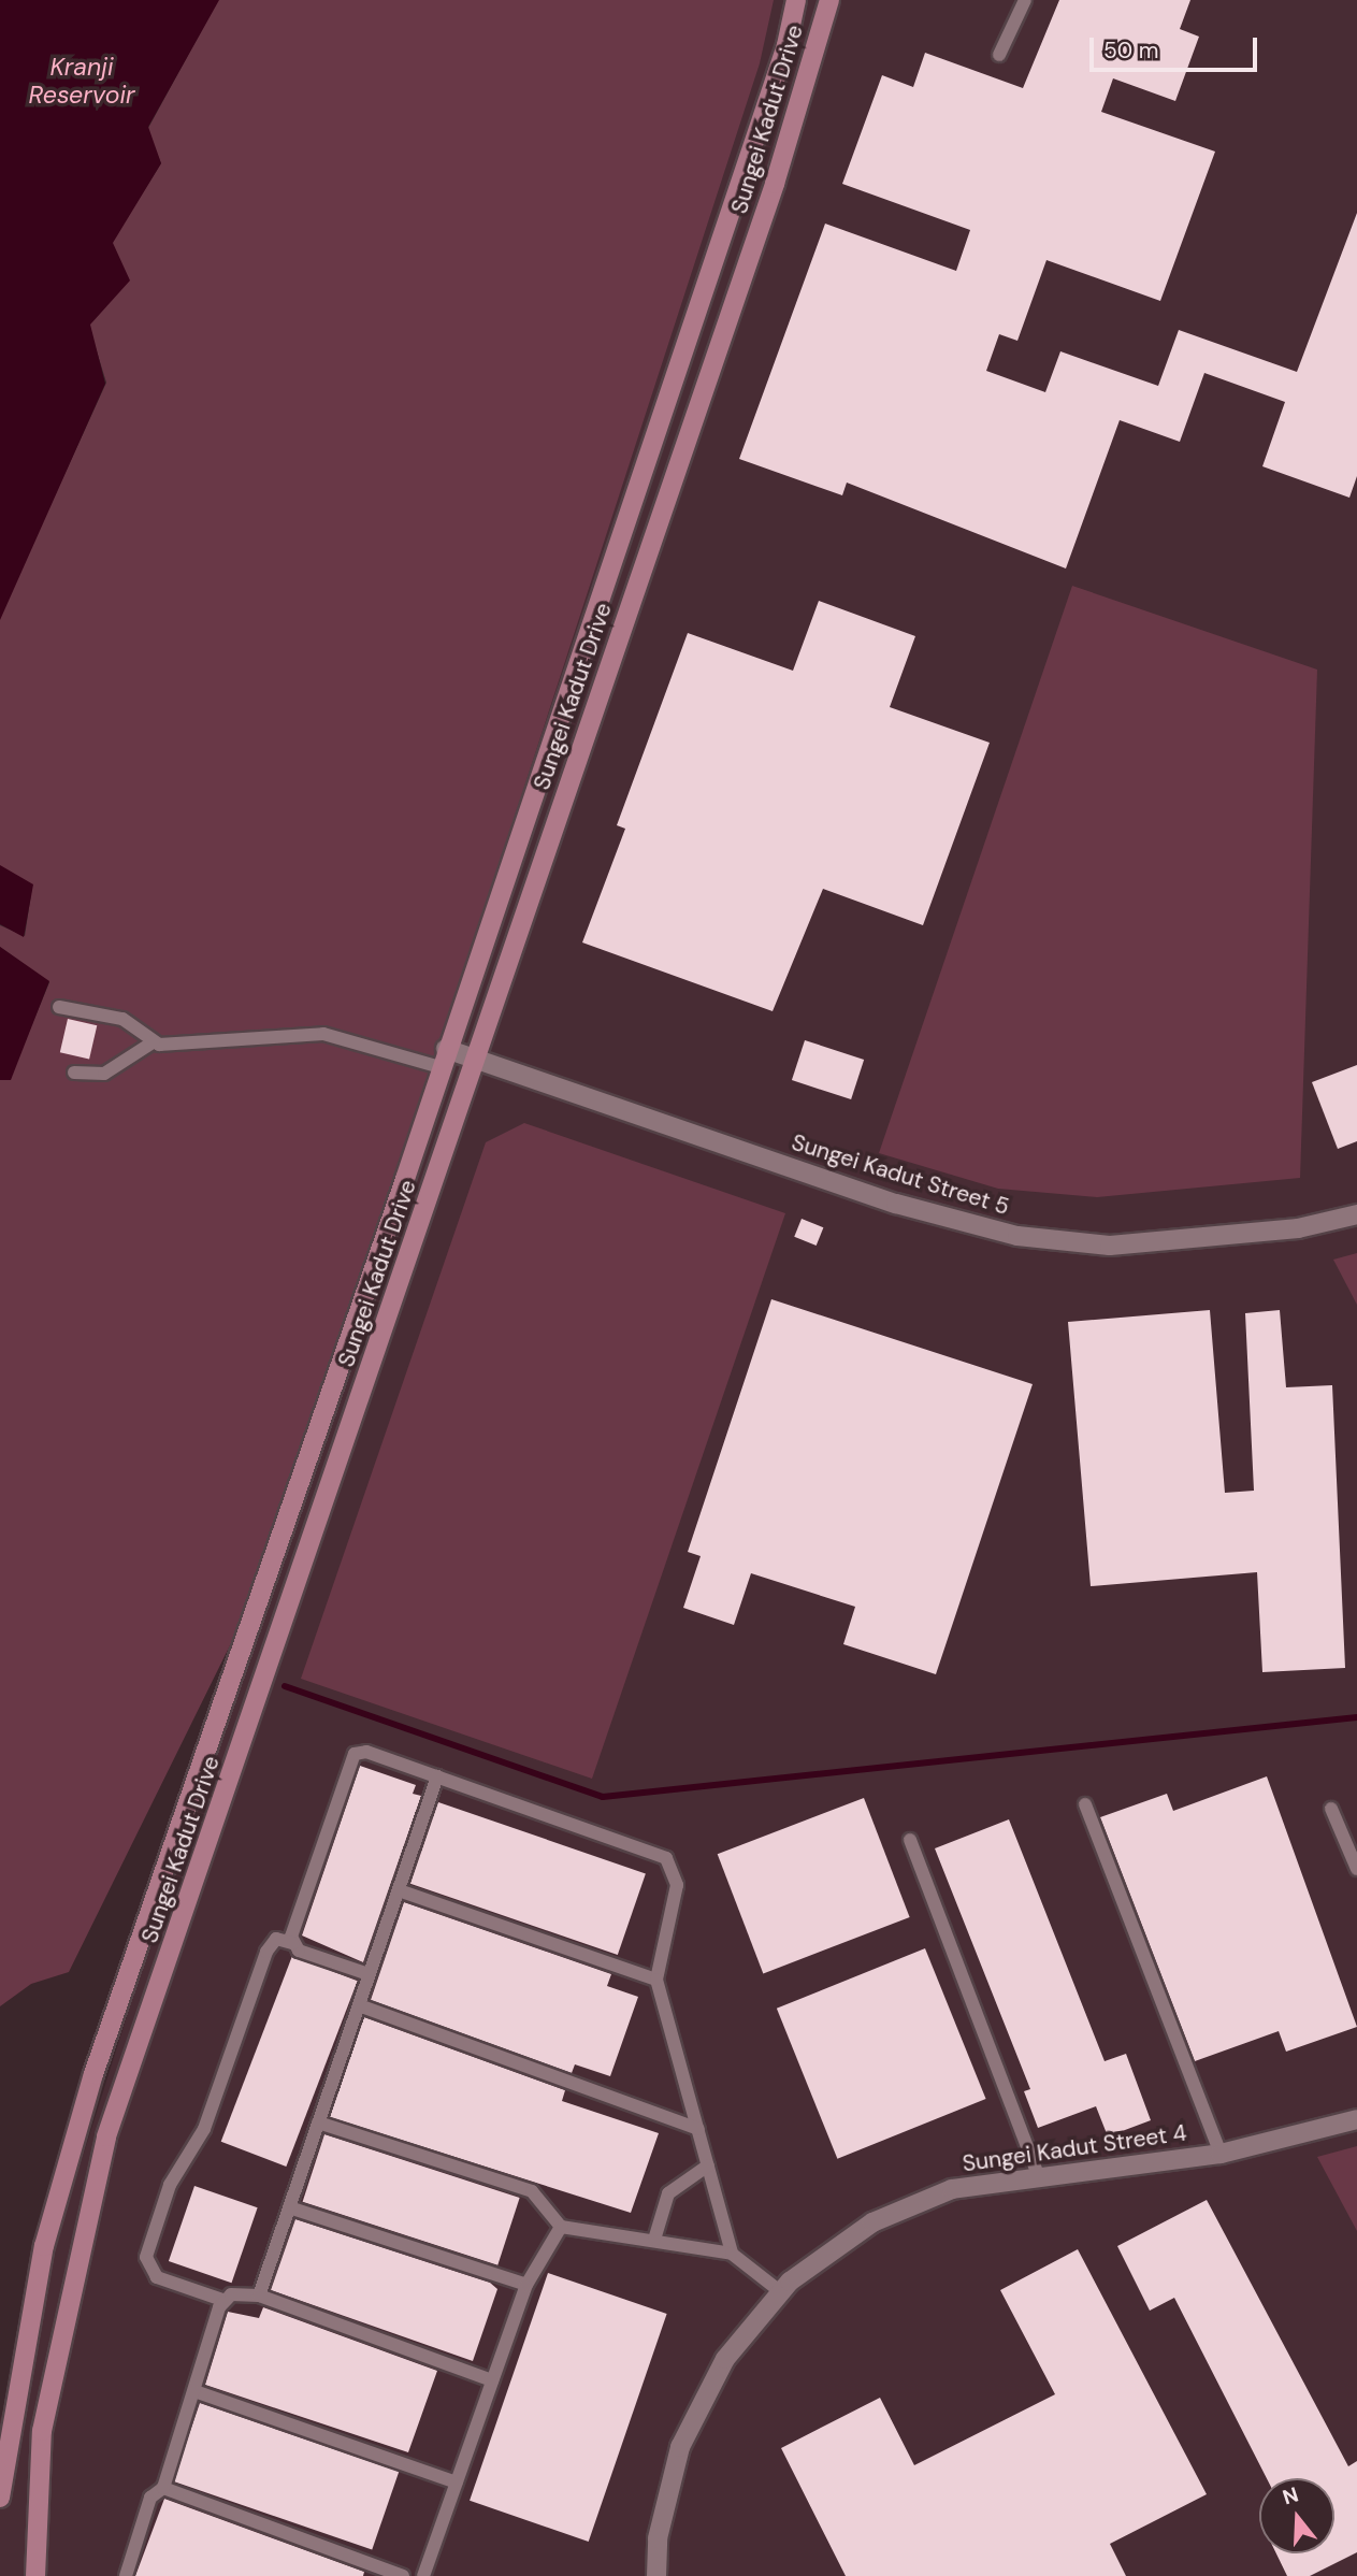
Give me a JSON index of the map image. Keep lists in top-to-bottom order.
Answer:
{
  "streets": {
    "main road": ["Sungei Kadut Drive"],
    "street": ["Sungei Kadut Street 5", "Sungei Kadut Street 4"]
  },
  "crossings": [
    ["Sungei Kadut Drive", "Sungei Kadut Street 5"]
  ],
  "water": ["Kranji Reservoir"],
  "scale_bar": "50 m",
  "north": "top"
}
